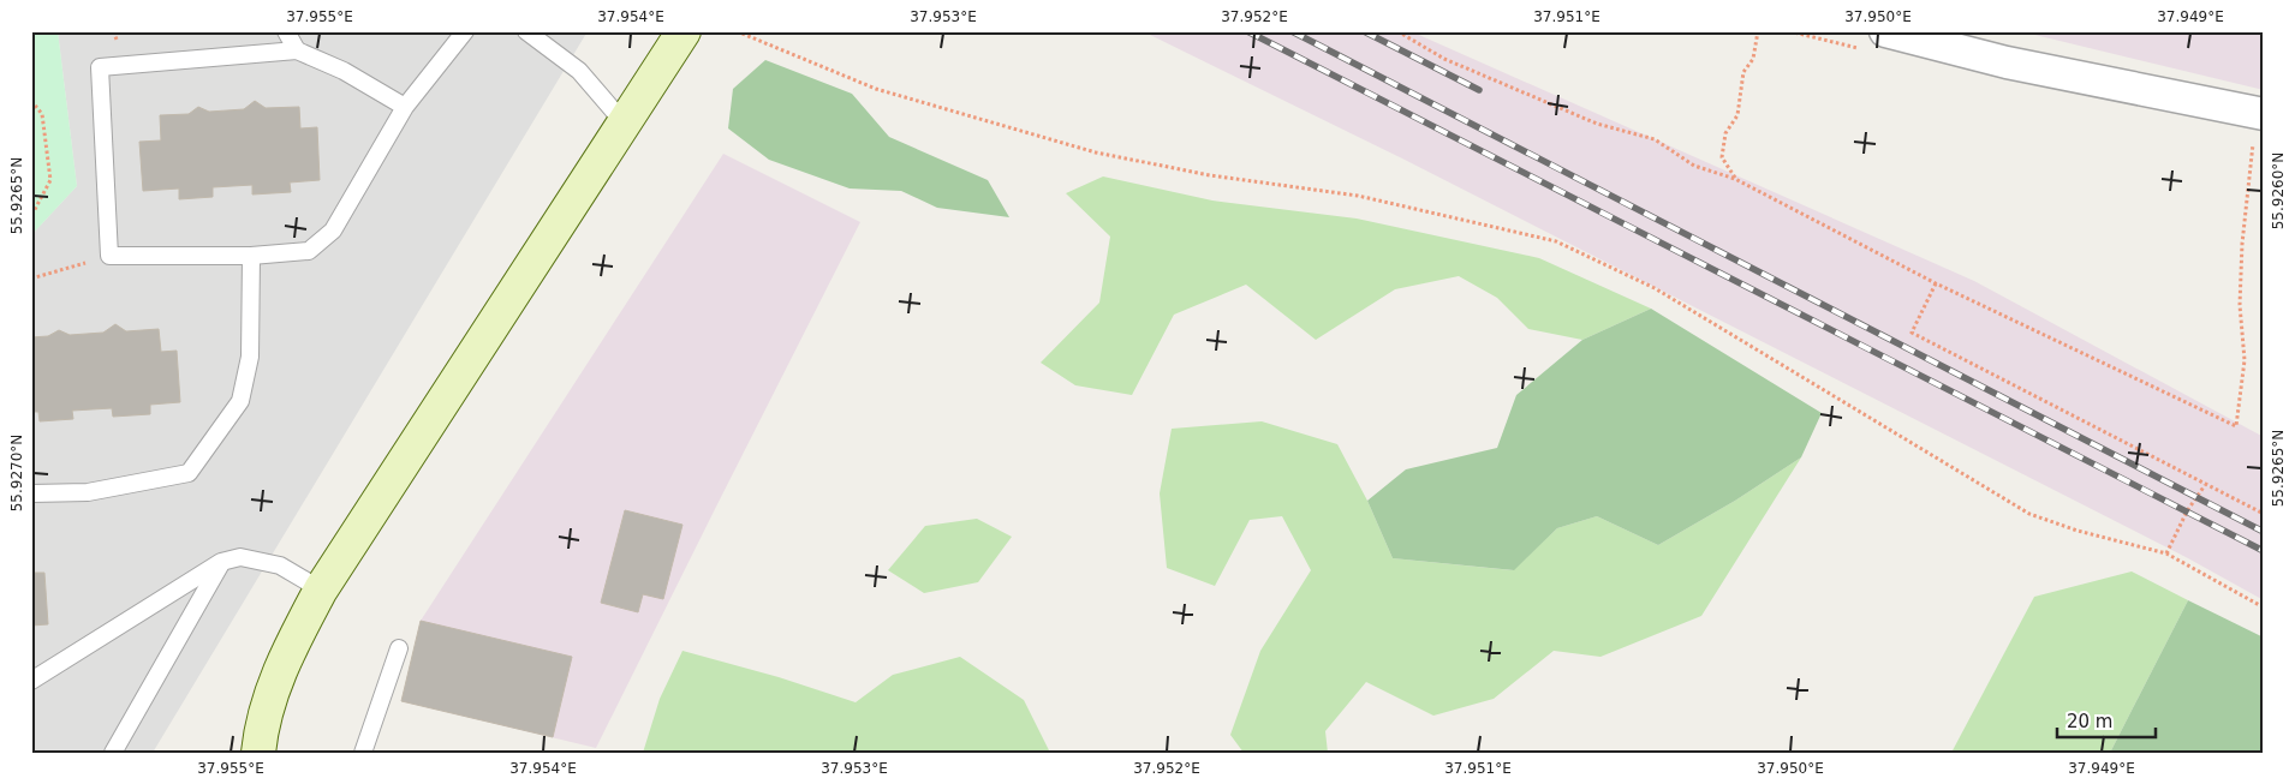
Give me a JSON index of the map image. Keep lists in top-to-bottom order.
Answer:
{
  "scale_bar": "20 m",
  "coordinates": [
    "37.955°E",
    "37.954°E",
    "37.953°E",
    "37.952°E",
    "37.951°E",
    "37.950°E",
    "37.949°E",
    "55.9260°N",
    "55.9265°N",
    "55.9270°N"
  ]
}
